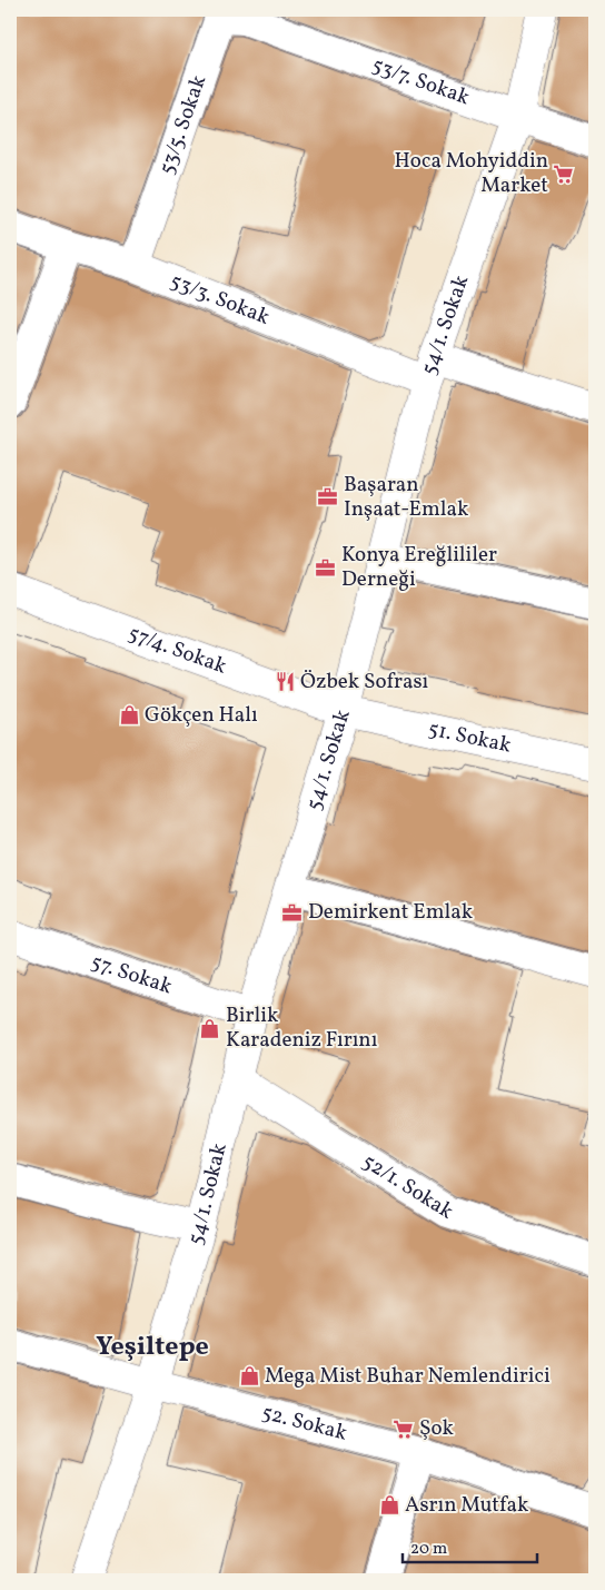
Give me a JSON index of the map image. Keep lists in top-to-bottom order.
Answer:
{
  "streets": {
    "street": [
      "53/7. Sokak",
      "53/5. Sokak",
      "53/3. Sokak",
      "54/1. Sokak",
      "57/4. Sokak",
      "51. Sokak",
      "57. Sokak",
      "52/1. Sokak",
      "52. Sokak"
    ]
  },
  "crossings": [
    ["53/7. Sokak", "53/5. Sokak"],
    ["53/7. Sokak", "54/1. Sokak"],
    ["53/5. Sokak", "53/3. Sokak"],
    ["53/3. Sokak", "54/1. Sokak"],
    ["54/1. Sokak", "57/4. Sokak"],
    ["54/1. Sokak", "51. Sokak"],
    ["54/1. Sokak", "57. Sokak"],
    ["54/1. Sokak", "52/1. Sokak"],
    ["54/1. Sokak", "52. Sokak"],
    ["57/4. Sokak", "51. Sokak"]
  ],
  "districts": ["Yeşiltepe"],
  "places": {
    "supermarket": ["Hoca Mohyiddin Market", "Şok"],
    "office": ["Başaran Inşaat-Emlak", "Konya Ereğlililer Derneği", "Demirkent Emlak"],
    "restaurant": ["Özbek Sofrası"],
    "shop": [
      "Gökçen Halı",
      "Birlik Karadeniz Fırını",
      "Mega Mist Buhar Nemlendirici",
      "Asrın Mutfak"
    ]
  },
  "scale_bar": "20 m"
}
